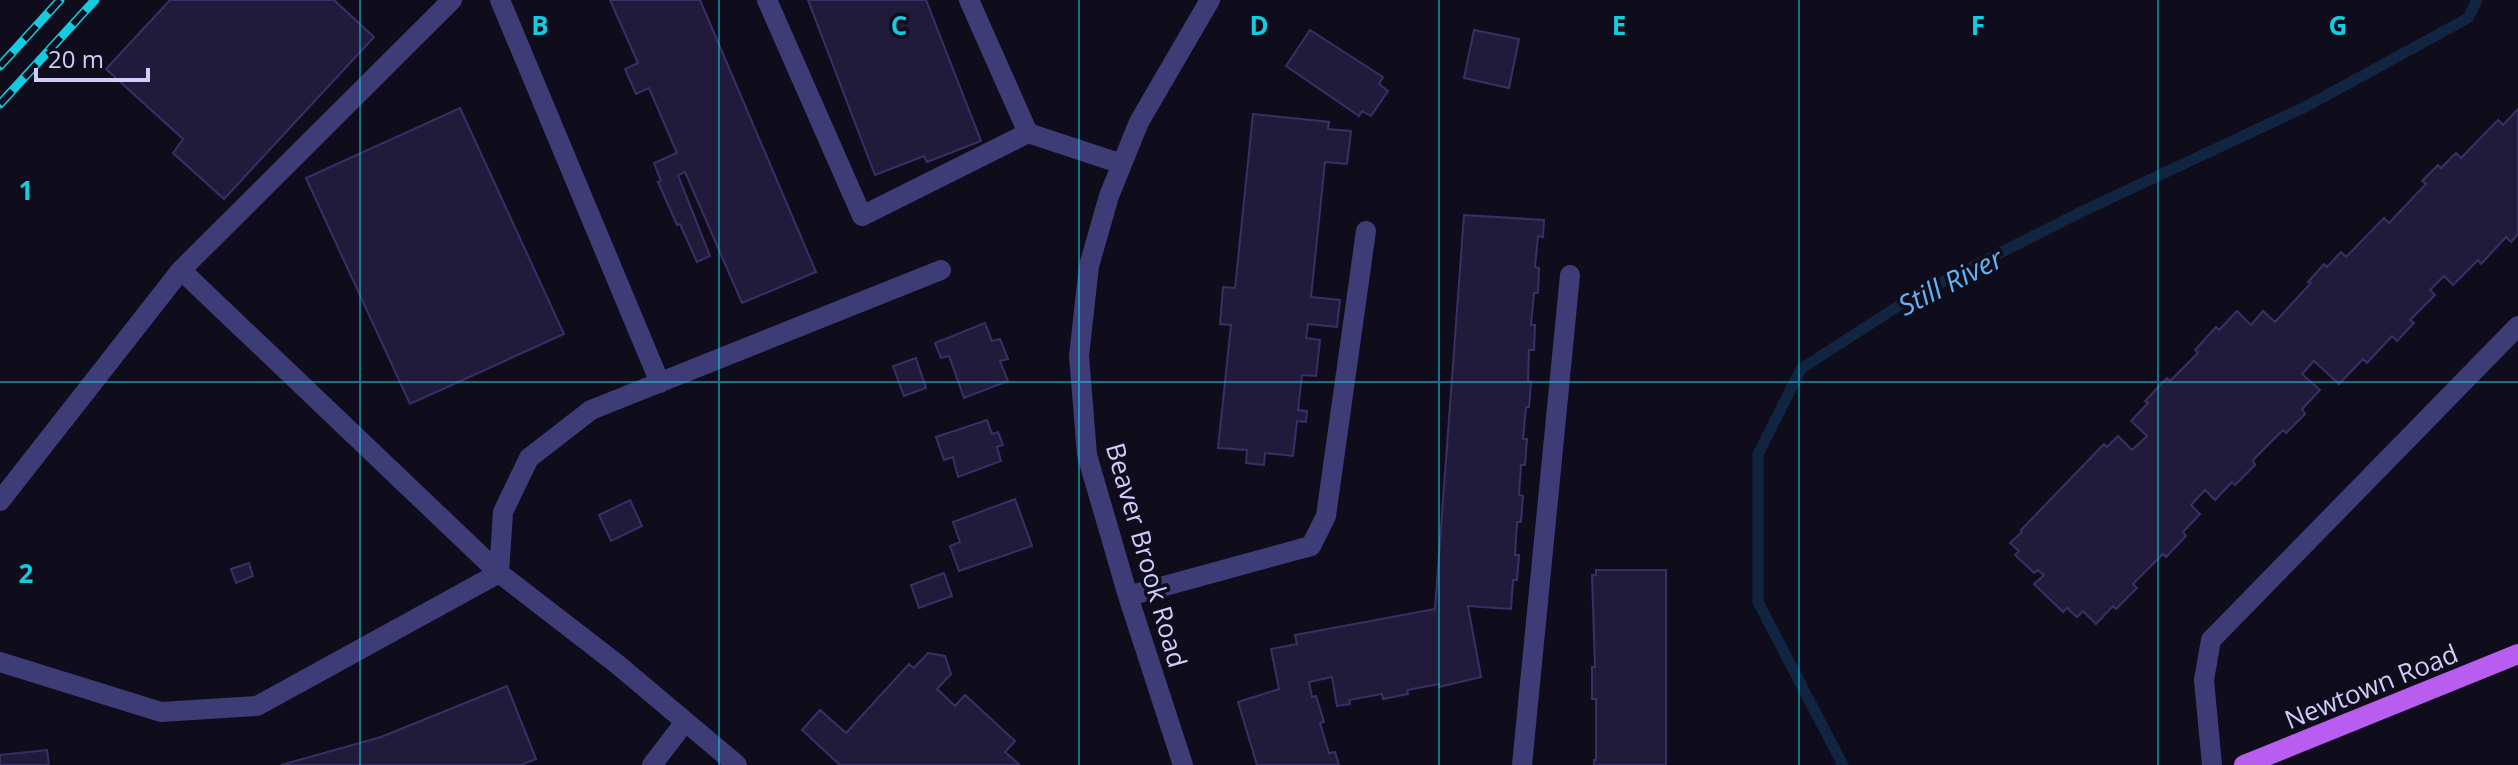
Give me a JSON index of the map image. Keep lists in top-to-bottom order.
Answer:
{
  "streets": {
    "main road": ["Newtown Road"],
    "street": ["Beaver Brook Road"]
  },
  "water": ["Still River"],
  "scale_bar": "20 m",
  "grid": {
    "columns": [
      "B",
      "C",
      "D",
      "E",
      "F",
      "G"
    ],
    "rows": ["1", "2"]
  }
}
